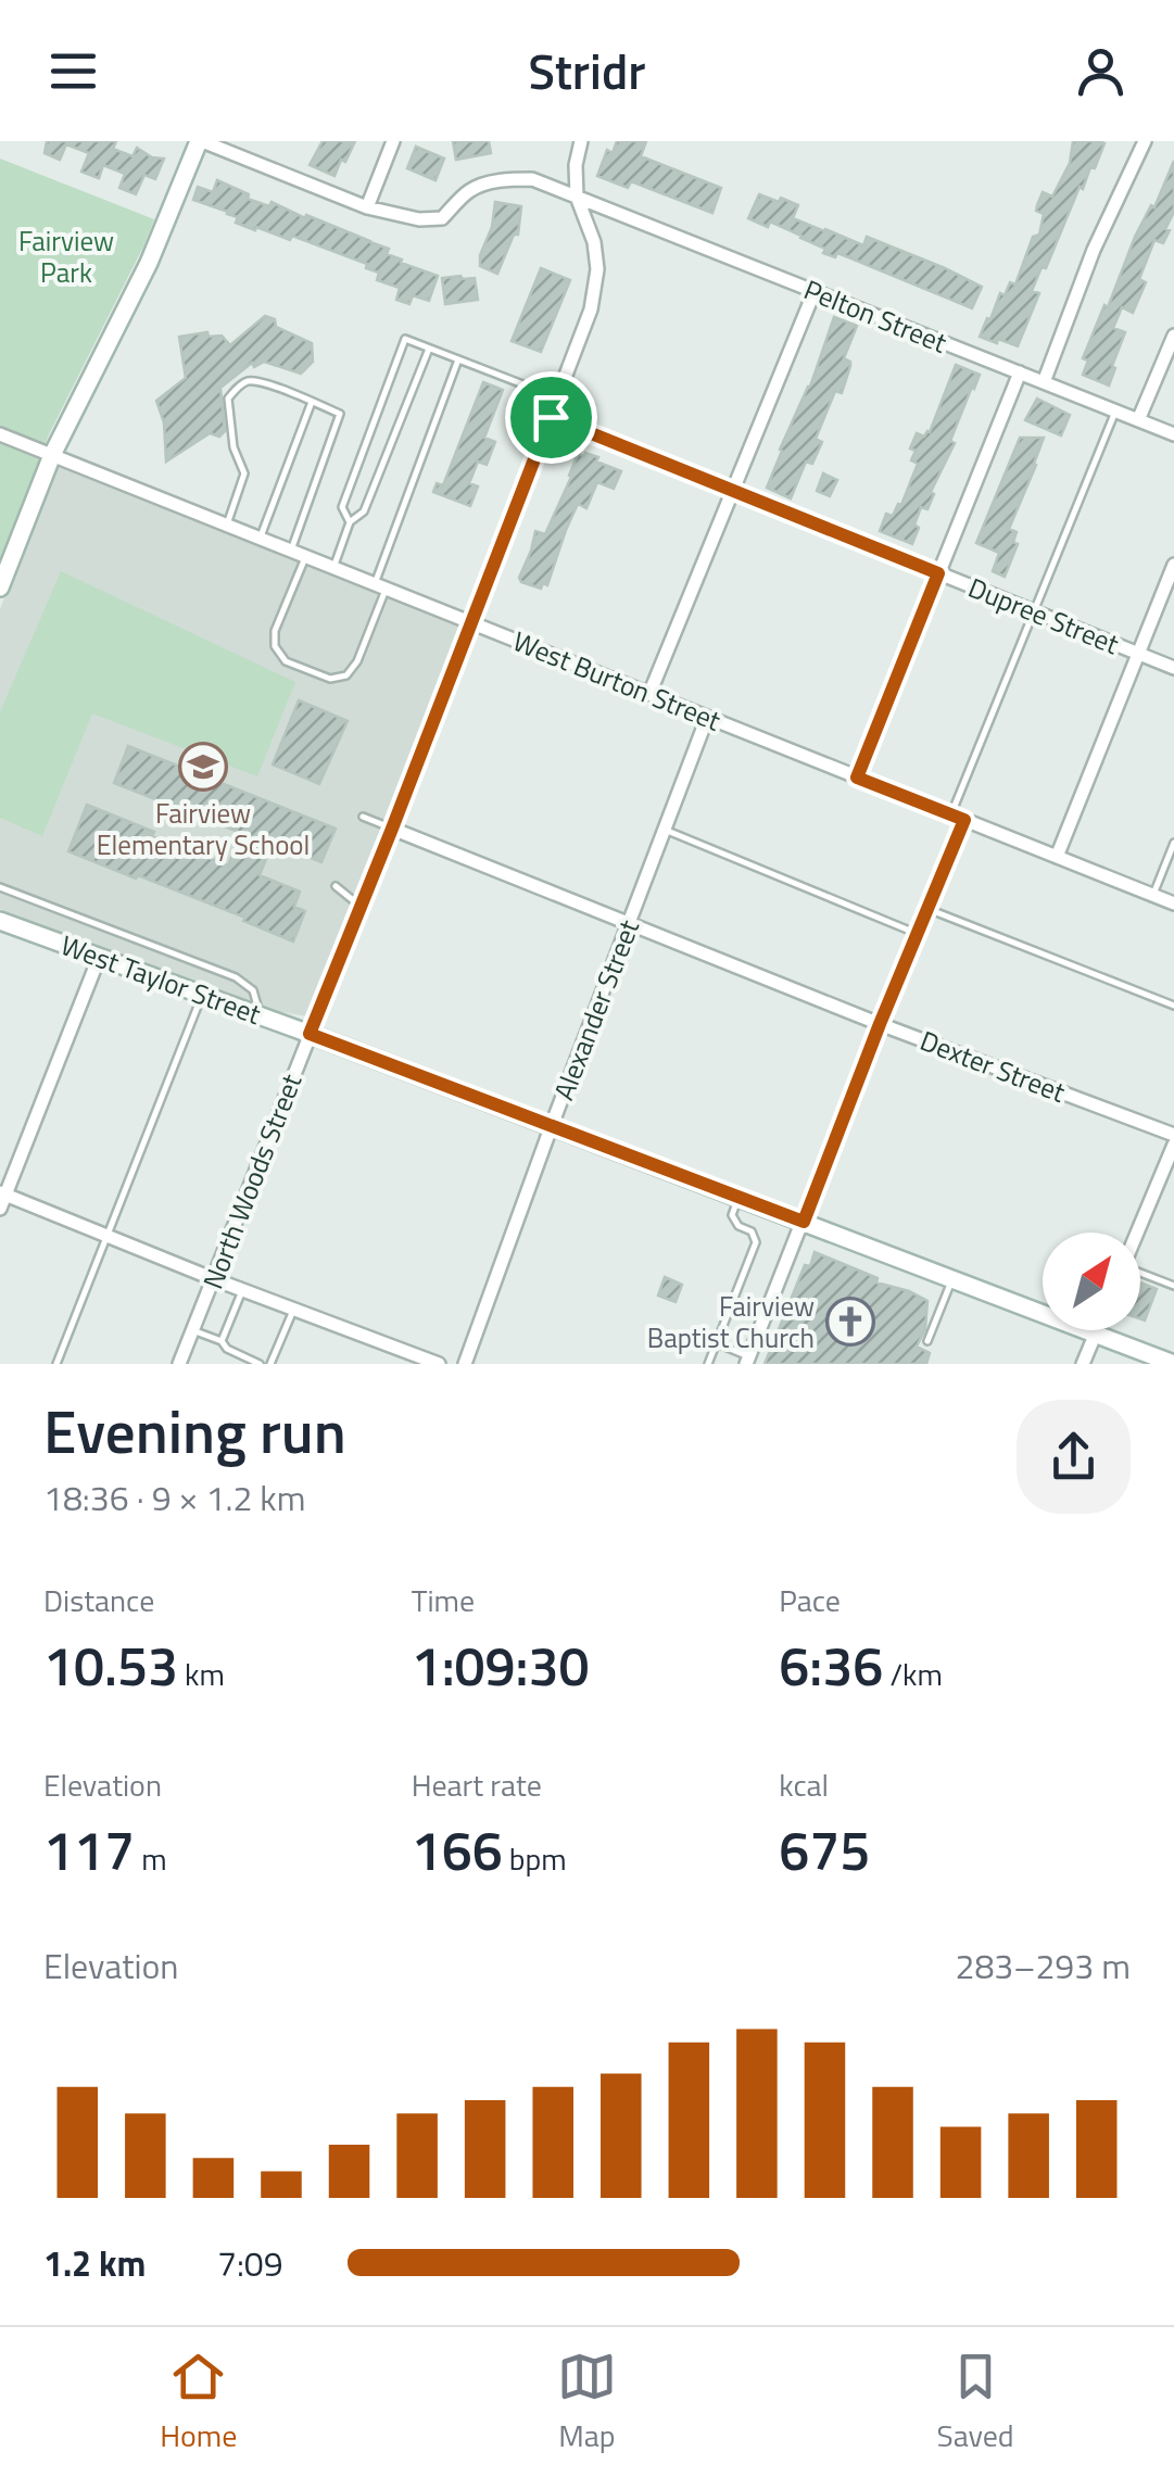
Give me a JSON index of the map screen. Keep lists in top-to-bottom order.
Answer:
{
  "streets": {
    "main road": ["West Taylor Street"],
    "street": [
      "Pelton Street",
      "Dupree Street",
      "West Burton Street",
      "Alexander Street",
      "Dexter Street",
      "North Woods Street"
    ]
  },
  "crossings": [
    ["Pelton Street", "North Woods Street"],
    ["Dupree Street", "North Woods Street"],
    ["West Burton Street", "Alexander Street"],
    ["West Burton Street", "North Woods Street"],
    ["West Taylor Street", "Alexander Street"],
    ["West Taylor Street", "North Woods Street"],
    ["Alexander Street", "Dexter Street"],
    ["Dexter Street", "North Woods Street"]
  ],
  "parks": ["Fairview Park"],
  "places": {
    "school or university": ["Fairview Elementary School"],
    "church": ["Fairview Baptist Church"]
  },
  "north": "top right",
  "page": {
    "header": "Stridr",
    "heading": ["Evening run", "18:36 · 9 × 1.2 km"],
    "stats": [
      ["Distance", "10.53 km"],
      ["Time", "1:09:30"],
      ["Pace", "6:36 /km"],
      ["Elevation", "117 m"],
      ["Heart rate", "166 bpm"],
      ["kcal", "675"]
    ],
    "chart": ["Elevation", "283–293 m"],
    "list": [
      {
        "name": "1.2 km",
        "note": "7:09"
      }
    ],
    "tabs": ["Home", "Map", "Saved"]
  }
}
